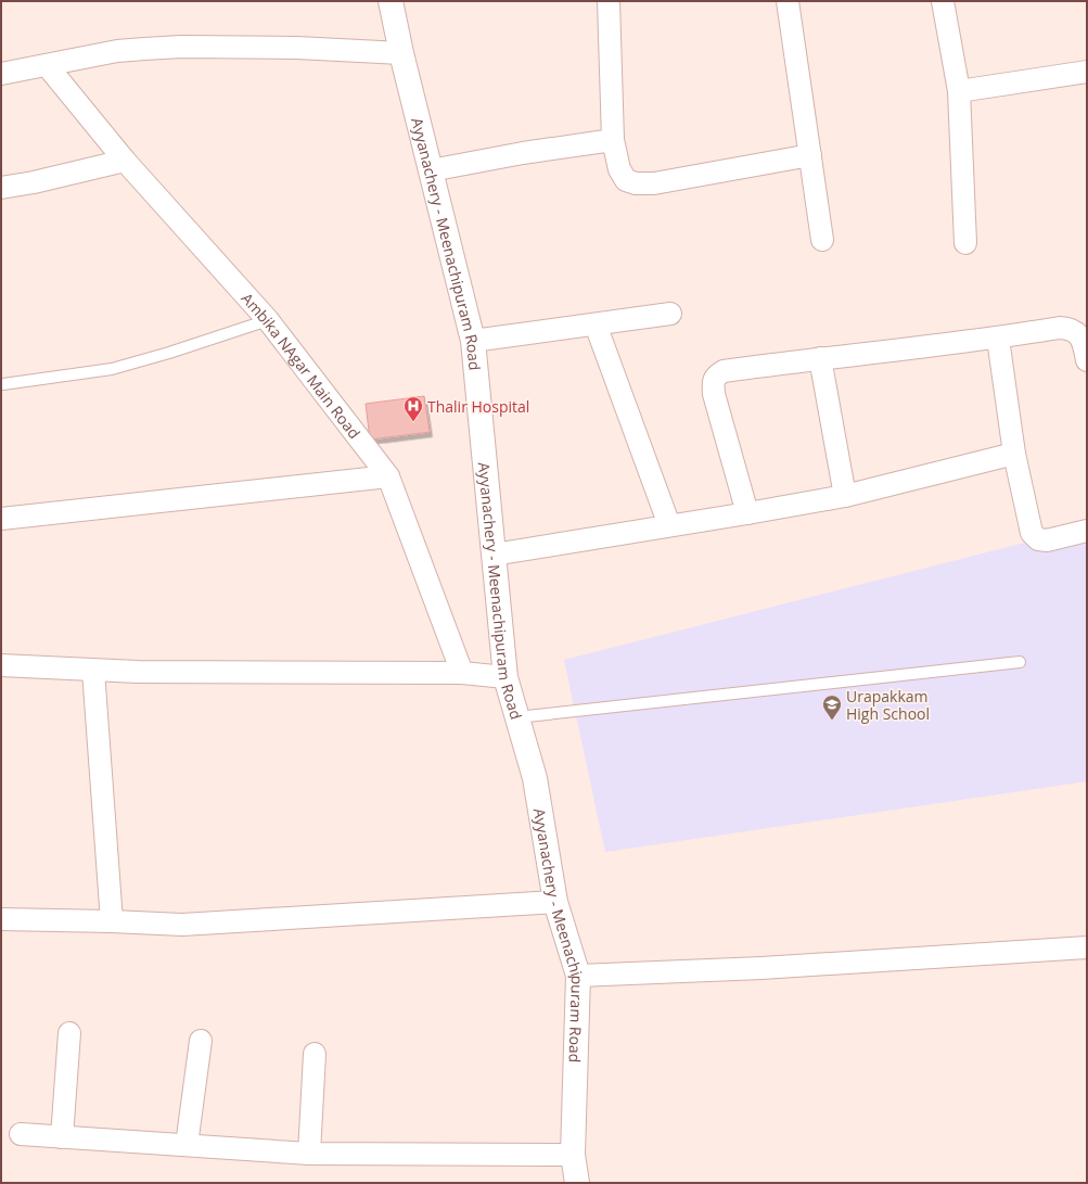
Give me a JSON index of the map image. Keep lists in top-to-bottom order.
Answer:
{
  "streets": {
    "street": ["Ayyanachery - Meenachipuram Road", "Ambika NAgar Main Road"]
  },
  "places": {
    "hospital": ["Thalir Hospital"],
    "school or university": ["Urapakkam High School"]
  }
}
